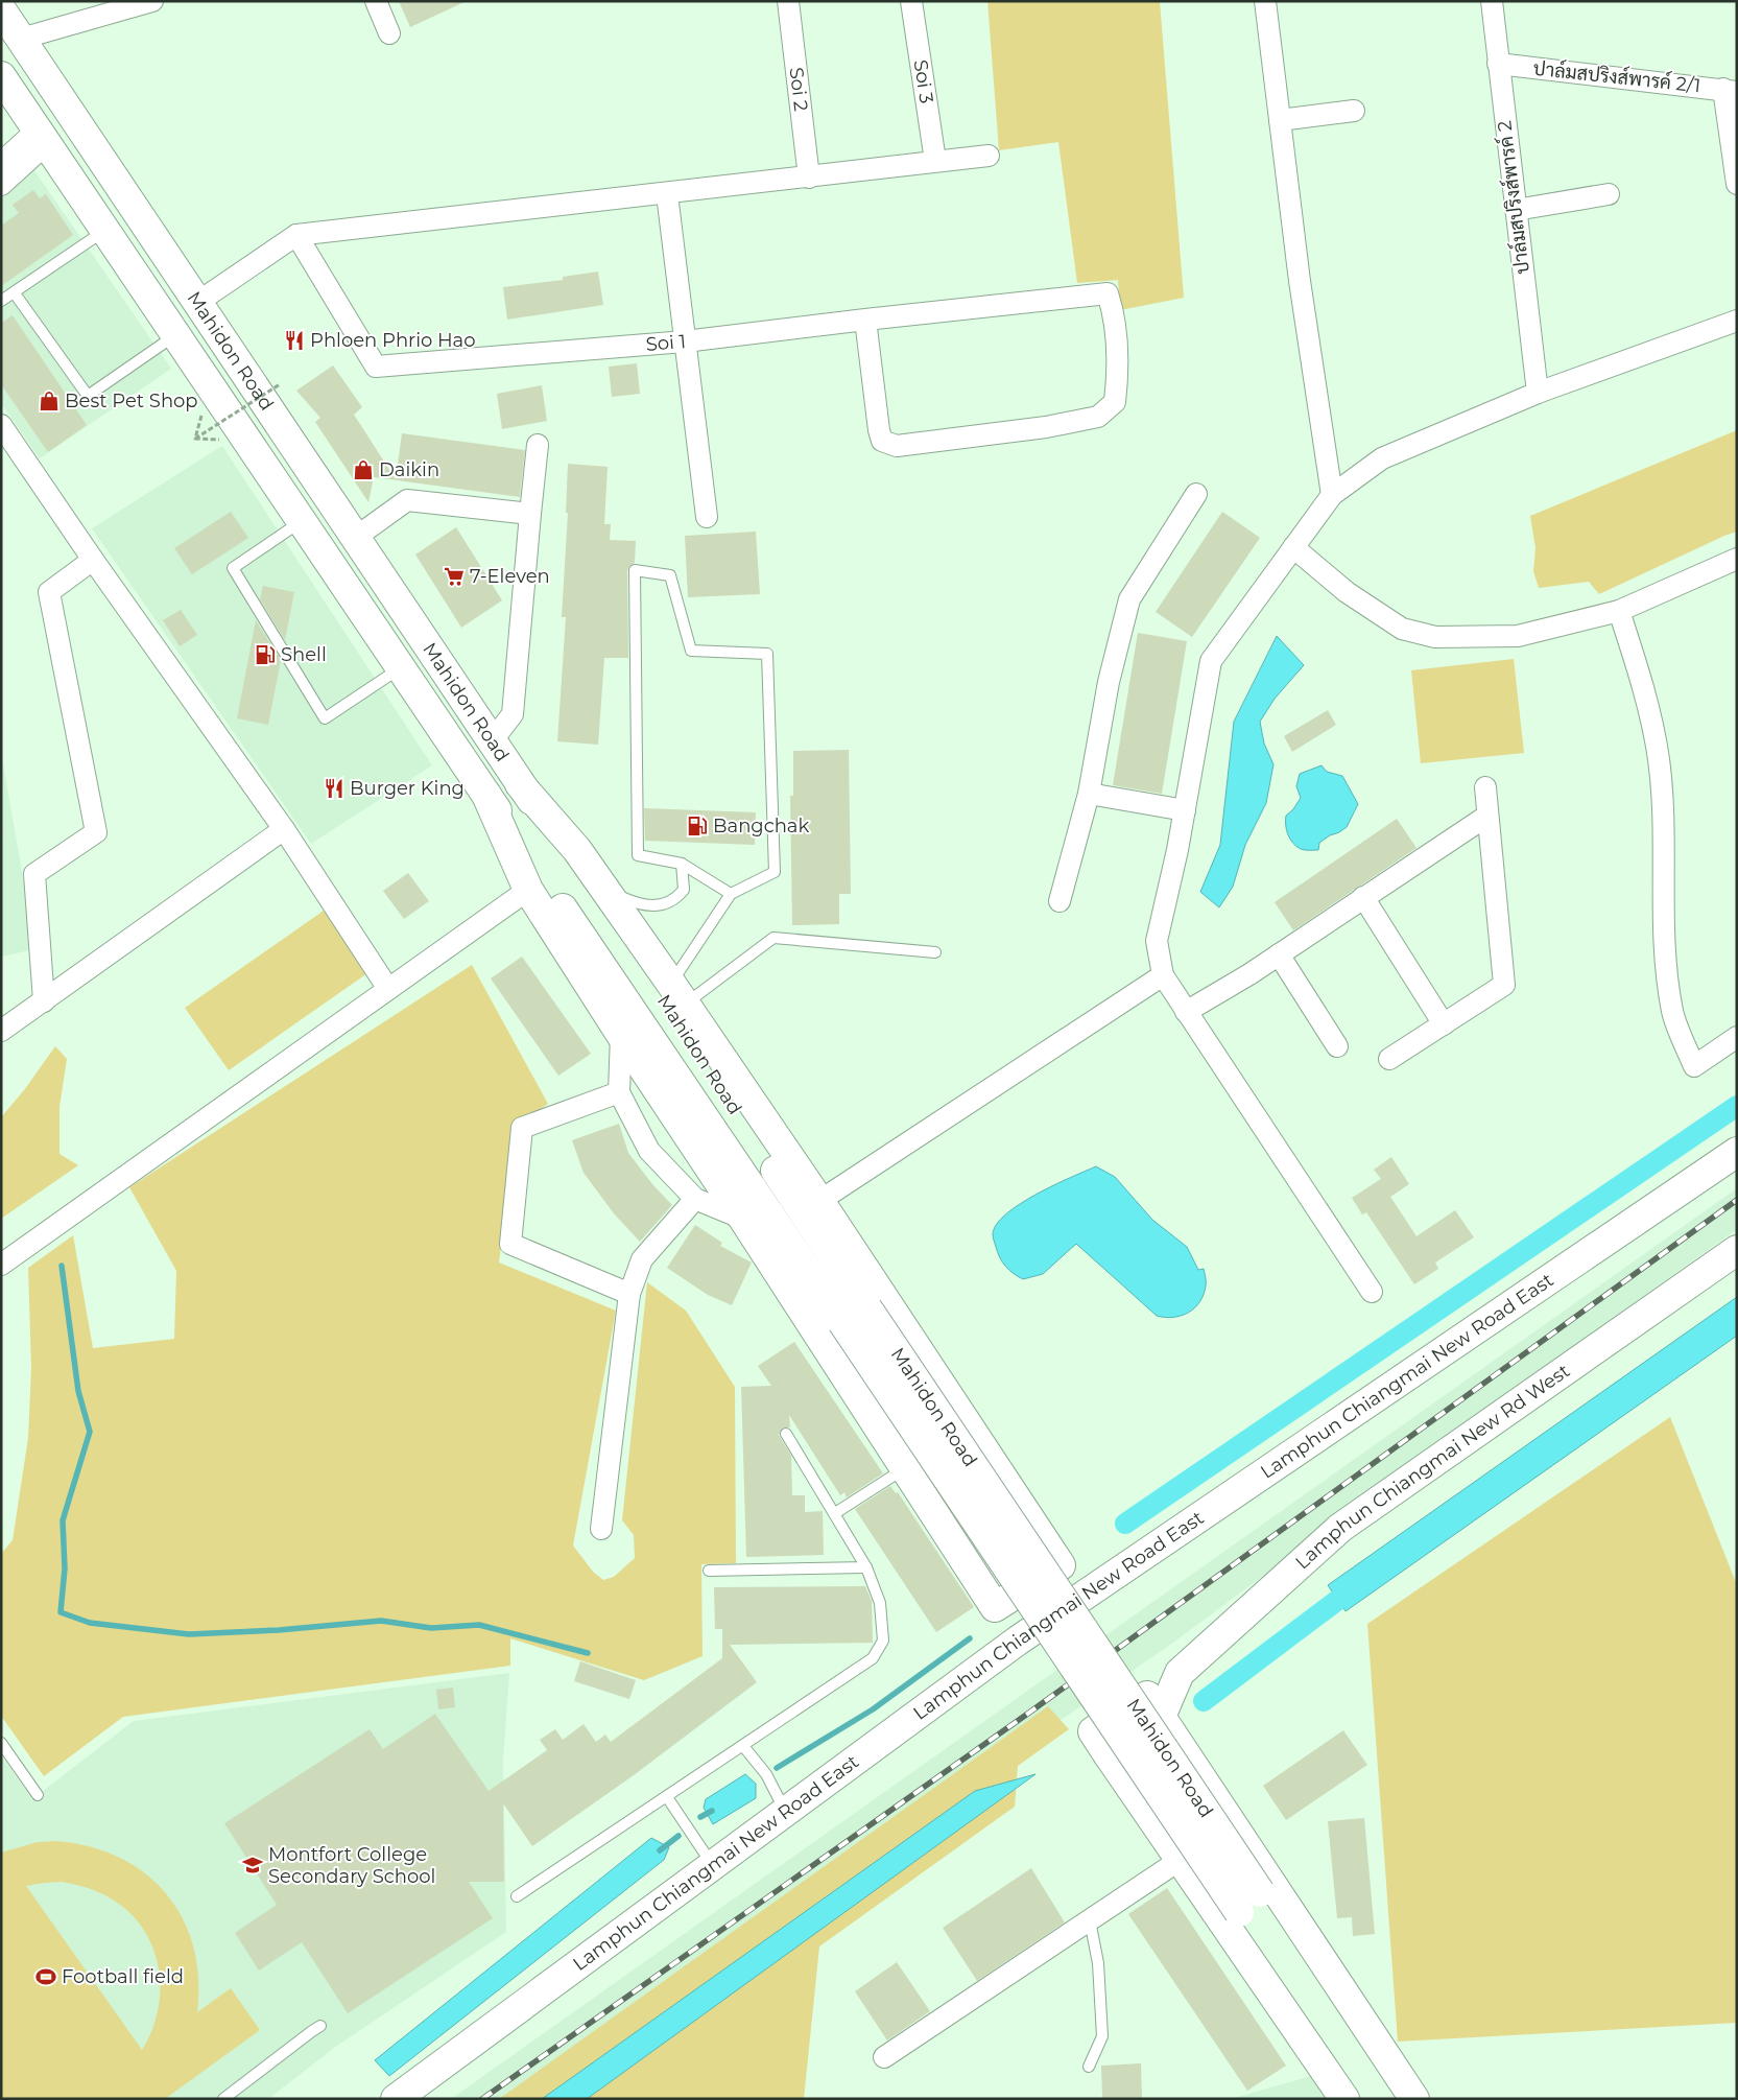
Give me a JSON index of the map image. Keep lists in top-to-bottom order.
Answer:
{
  "streets": {
    "main road": ["Mahidon Road", "Lamphun Chiangmai New Road East", "Lamphun Chiangmai New Rd West"],
    "street": [
      "ปาล์มสปริงส์พารค์ 2/1",
      "Soi 3",
      "Soi 2",
      "ปาล์มสปริงส์พารค์ 2",
      "Soi 1"
    ]
  },
  "crossings": [
    ["ปาล์มสปริงส์พารค์ 2/1", "ปาล์มสปริงส์พารค์ 2"]
  ],
  "places": {
    "restaurant": ["Phloen Phrio Hao", "Burger King"],
    "shop": ["Best Pet Shop", "Daikin"],
    "supermarket": ["7-Eleven"],
    "fuel station": ["Shell", "Bangchak"],
    "school or university": ["Montfort College Secondary School"],
    "sports": ["Football field"]
  }
}
